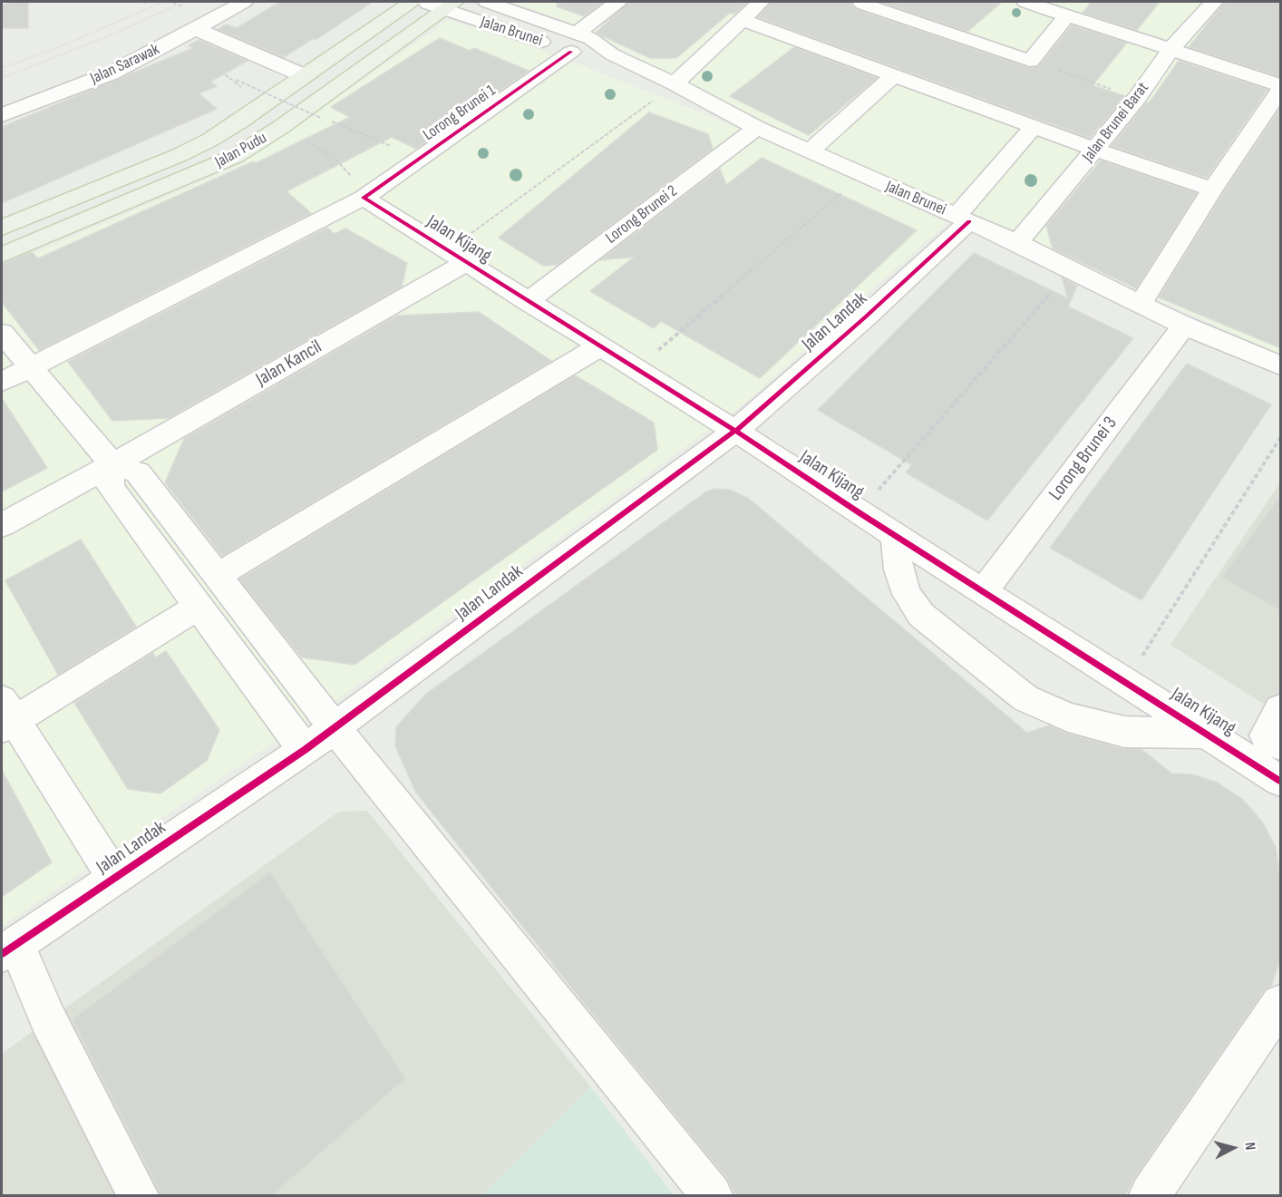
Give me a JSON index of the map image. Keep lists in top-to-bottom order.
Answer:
{
  "streets": {
    "main road": ["Jalan Pudu"],
    "street": [
      "Jalan Brunei",
      "Jalan Sarawak",
      "Lorong Brunei 1",
      "Jalan Brunei Barat",
      "Lorong Brunei 2",
      "Jalan Kijang",
      "Jalan Landak",
      "Jalan Kancil",
      "Lorong Brunei 3"
    ]
  },
  "crossings": [
    ["Jalan Brunei", "Lorong Brunei 1"],
    ["Jalan Brunei", "Jalan Brunei Barat"],
    ["Jalan Brunei", "Jalan Pudu"],
    ["Jalan Brunei", "Lorong Brunei 2"],
    ["Jalan Brunei", "Jalan Landak"],
    ["Jalan Brunei", "Lorong Brunei 3"],
    ["Lorong Brunei 1", "Jalan Kijang"],
    ["Lorong Brunei 2", "Jalan Kijang"],
    ["Jalan Kijang", "Jalan Landak"],
    ["Jalan Kijang", "Jalan Kancil"],
    ["Jalan Kijang", "Lorong Brunei 3"]
  ],
  "north": "right"
}
